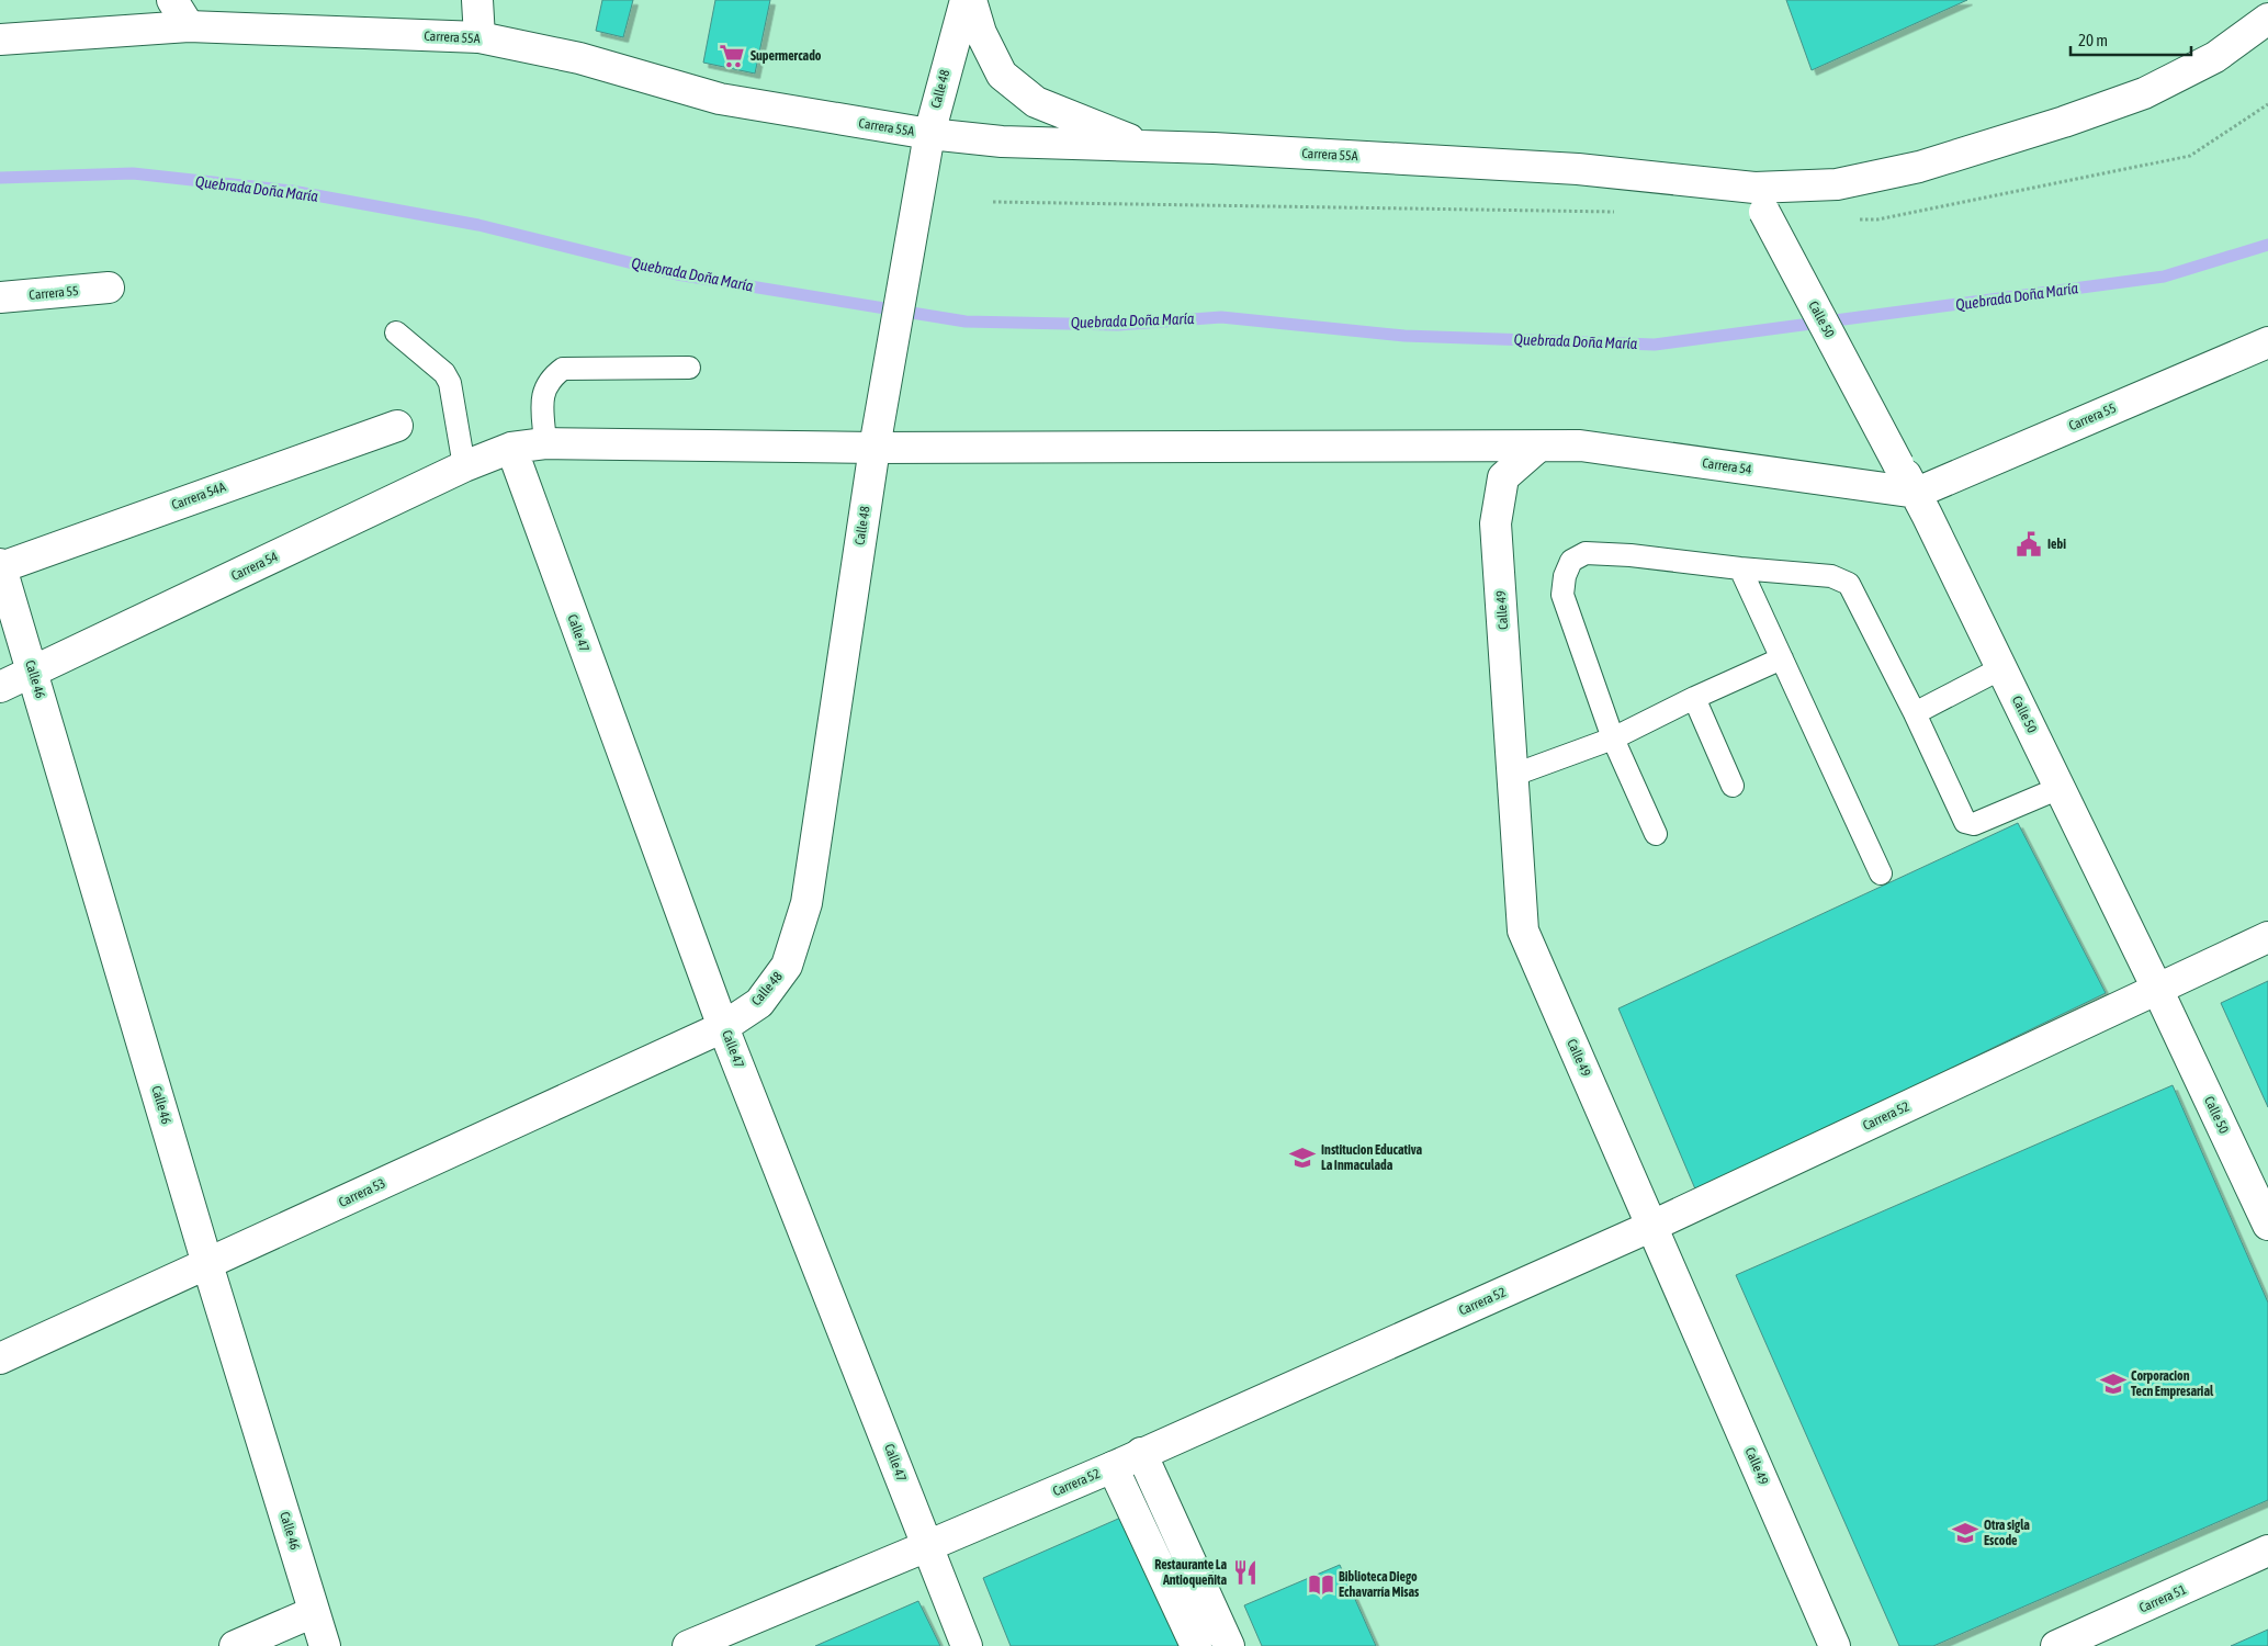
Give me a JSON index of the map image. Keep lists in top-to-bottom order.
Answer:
{
  "streets": {
    "street": [
      "Carrera 55A",
      "Calle 48",
      "Carrera 55",
      "Calle 50",
      "Carrera 54",
      "Carrera 54A",
      "Calle 49",
      "Calle 47",
      "Calle 46",
      "Carrera 52",
      "Carrera 53",
      "Carrera 51"
    ]
  },
  "crossings": [
    ["Carrera 55A", "Calle 48"],
    ["Carrera 55A", "Calle 50"],
    ["Calle 48", "Carrera 54"],
    ["Calle 48", "Calle 47"],
    ["Calle 48", "Carrera 53"],
    ["Carrera 55", "Calle 50"],
    ["Carrera 55", "Carrera 54"],
    ["Calle 50", "Carrera 54"],
    ["Calle 50", "Carrera 52"],
    ["Carrera 54", "Calle 49"],
    ["Carrera 54", "Calle 47"],
    ["Carrera 54", "Calle 46"],
    ["Carrera 54A", "Calle 46"],
    ["Calle 49", "Carrera 52"],
    ["Calle 47", "Carrera 52"],
    ["Calle 47", "Carrera 53"],
    ["Calle 46", "Carrera 53"]
  ],
  "water": ["Quebrada Doña María"],
  "places": {
    "supermarket": ["Supermercado"],
    "public building": ["Iebi"],
    "school or university": ["Institucion Educativa La Inmaculada", "Corporacion Tecn Empresarial", "Otra sigla Escode"],
    "restaurant": ["Restaurante La Antioqueñita"],
    "library": ["Biblioteca Diego Echavarría Misas"]
  },
  "scale_bar": "20 m"
}
